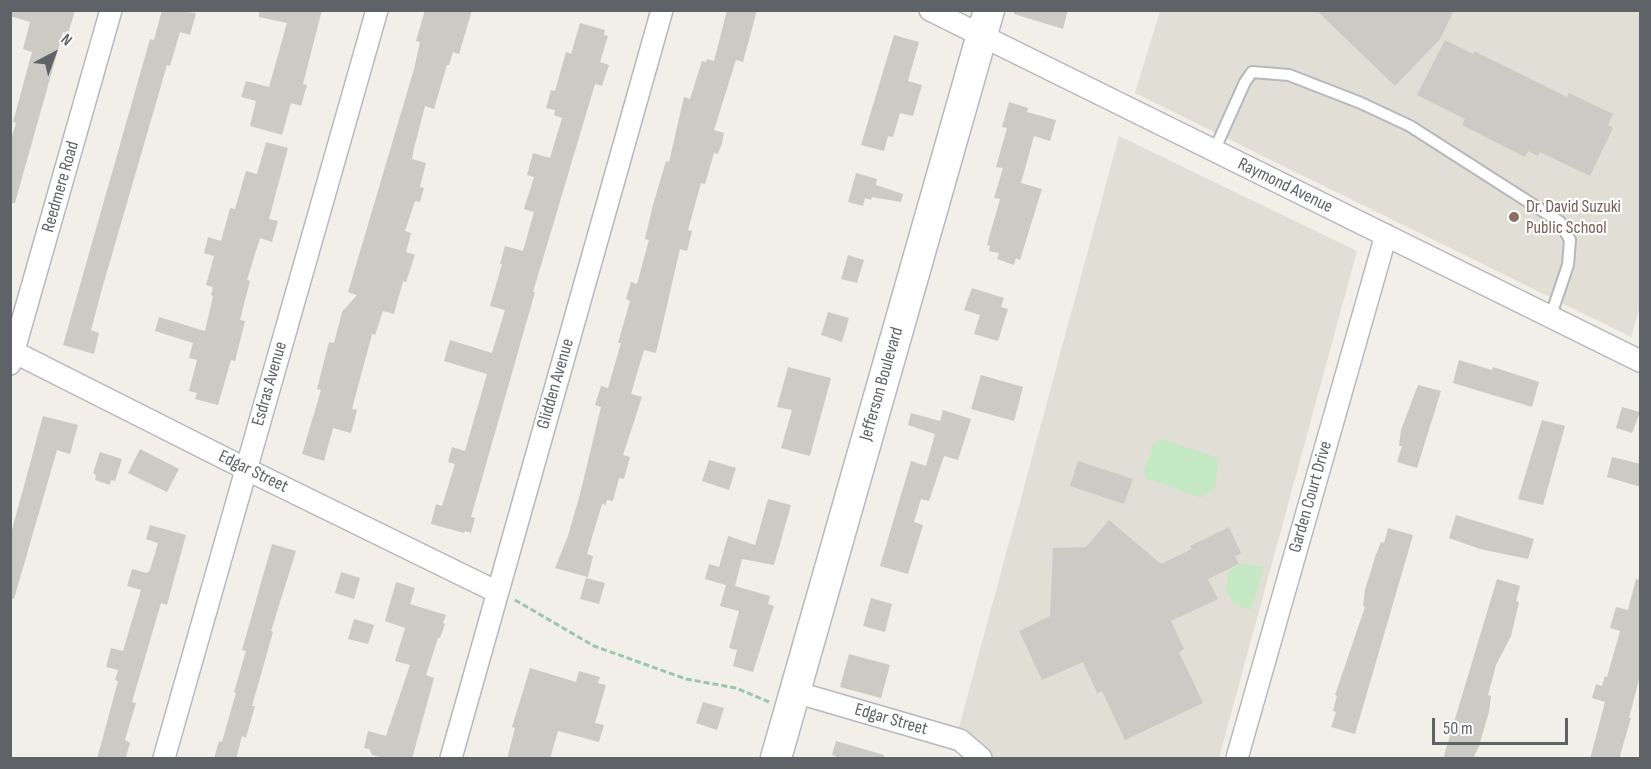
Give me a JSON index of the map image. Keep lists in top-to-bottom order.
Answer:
{
  "streets": {
    "street": [
      "Raymond Avenue",
      "Reedmere Road",
      "Esdras Avenue",
      "Glidden Avenue",
      "Jefferson Boulevard",
      "Edgar Street",
      "Garden Court Drive"
    ]
  },
  "crossings": [
    ["Raymond Avenue", "Jefferson Boulevard"],
    ["Raymond Avenue", "Garden Court Drive"],
    ["Reedmere Road", "Edgar Street"],
    ["Esdras Avenue", "Edgar Street"],
    ["Glidden Avenue", "Edgar Street"],
    ["Jefferson Boulevard", "Edgar Street"]
  ],
  "places": ["Dr. David Suzuki Public School"],
  "scale_bar": "50 m",
  "north": "top right"
}
